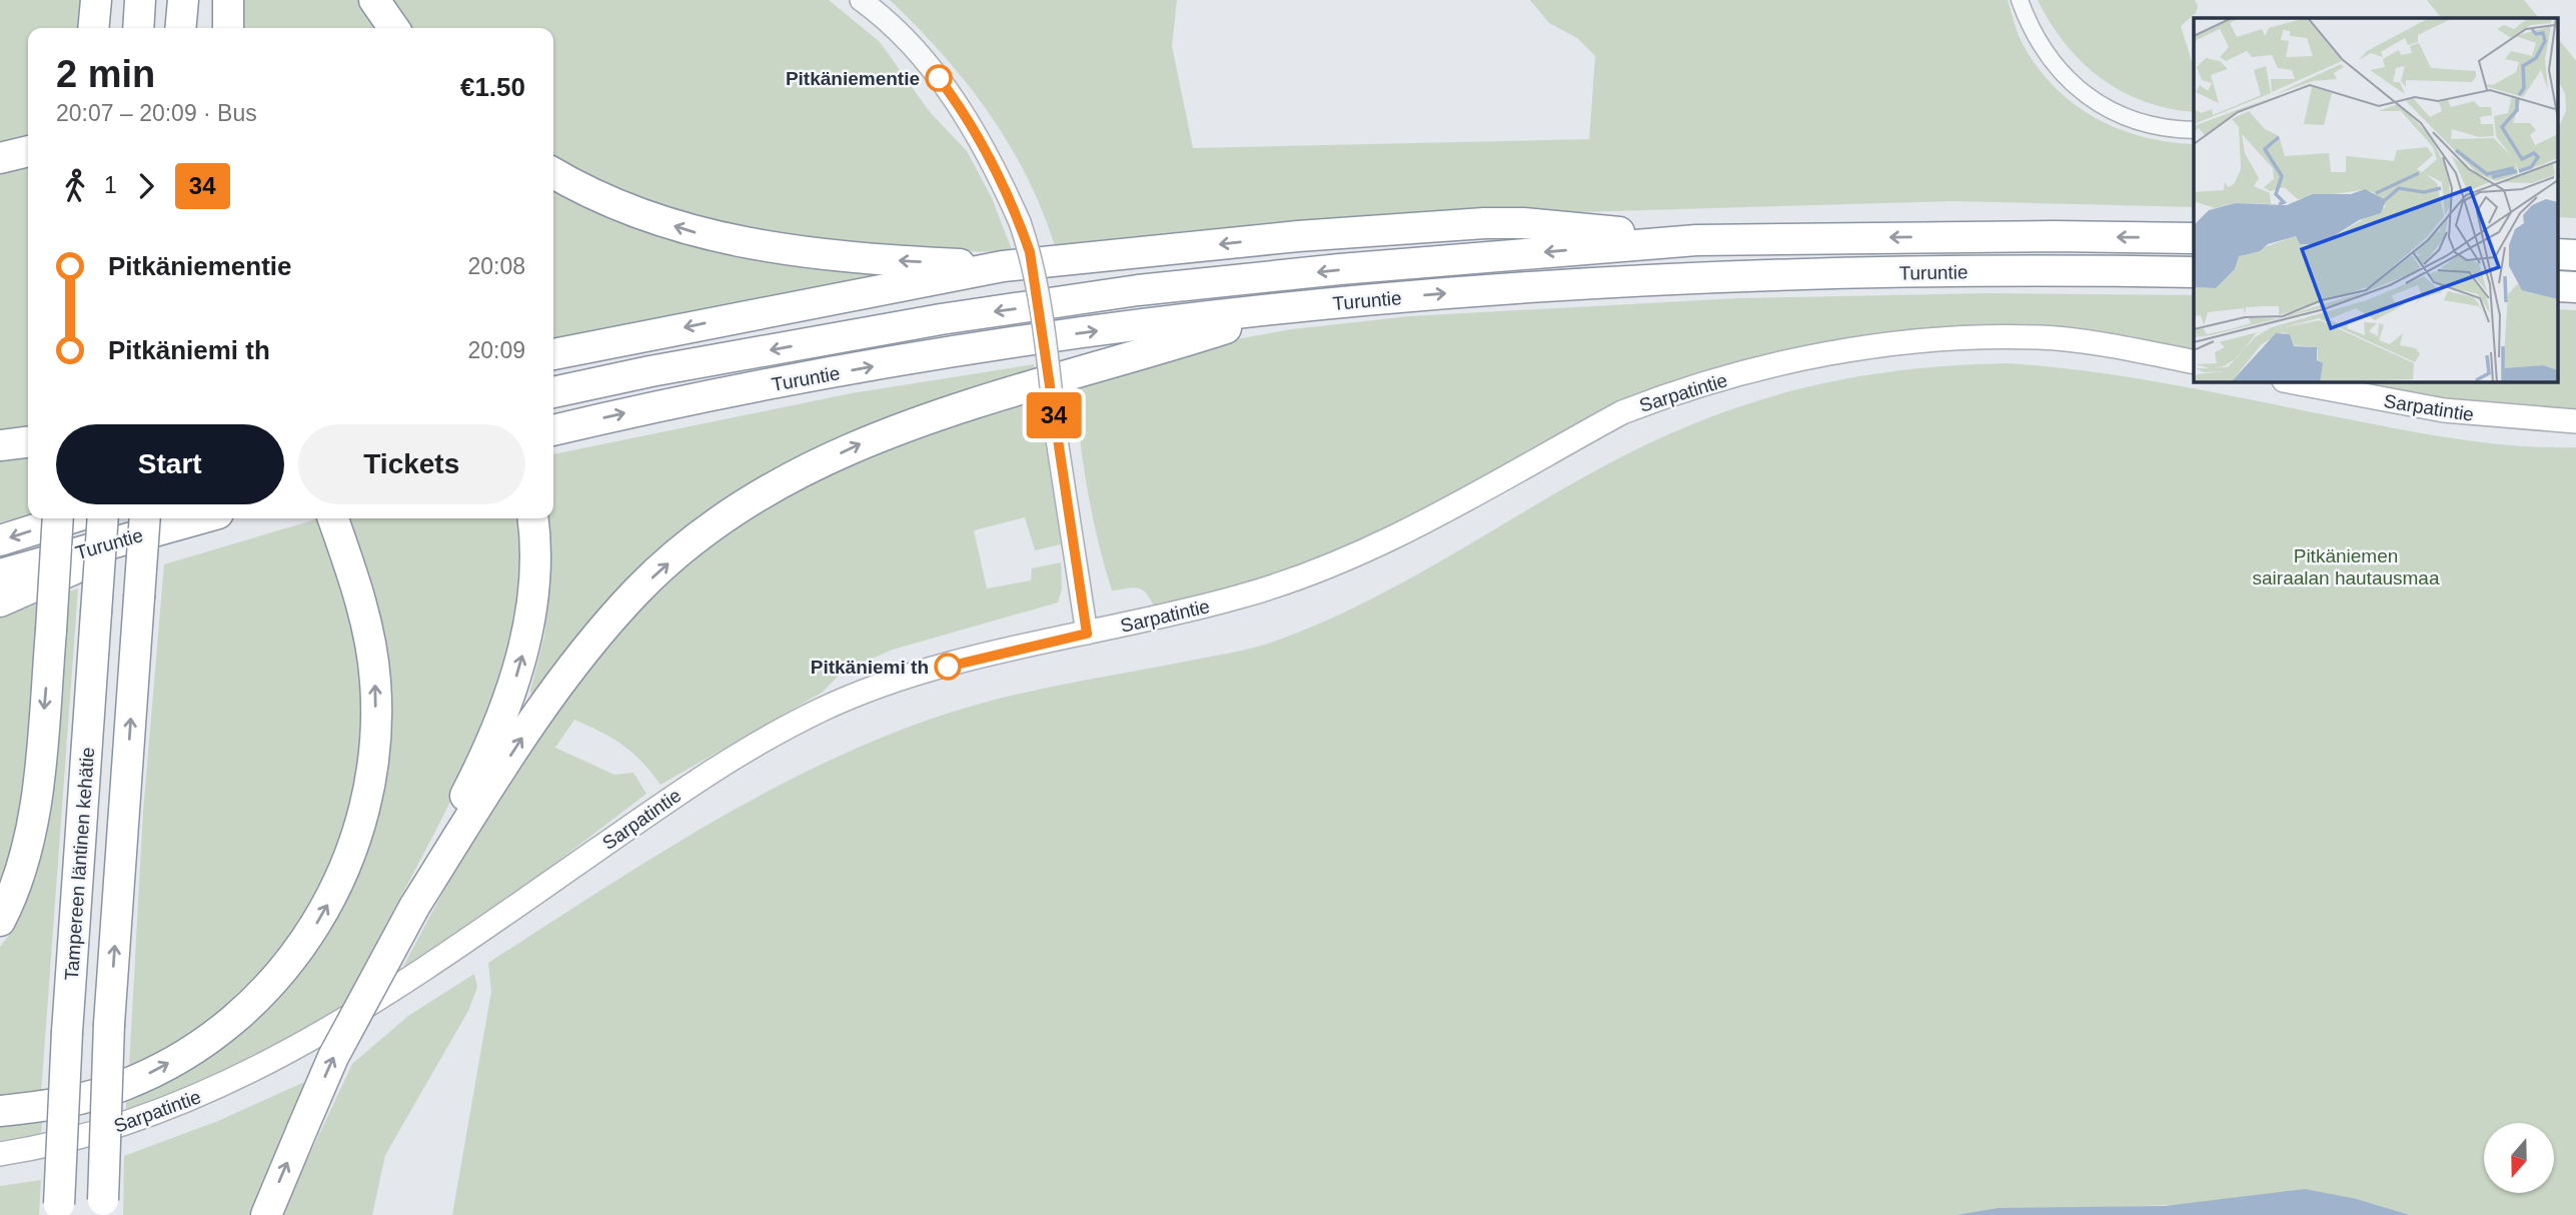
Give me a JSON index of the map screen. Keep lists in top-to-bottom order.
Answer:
{
  "streets": {
    "highway": ["Turuntie", "Tampereen läntinen kehätie"],
    "main road": ["Sarpatintie"]
  },
  "parks": ["Pitkäniemen sairaalan hautausmaa"],
  "places": ["Pitkäniementie", "Pitkäniemi th"],
  "lines": ["bus line 34"],
  "north": "bottom",
  "page": {
    "on_map": "34",
    "heading": ["2 min", "20:07 – 20:09 · Bus", "€1.50"],
    "legs": ["1", "34"],
    "list": [
      {
        "name": "Pitkäniementie",
        "value": "20:08"
      },
      {
        "name": "Pitkäniemi th",
        "value": "20:09"
      }
    ],
    "buttons": ["Start", "Tickets"]
  }
}
